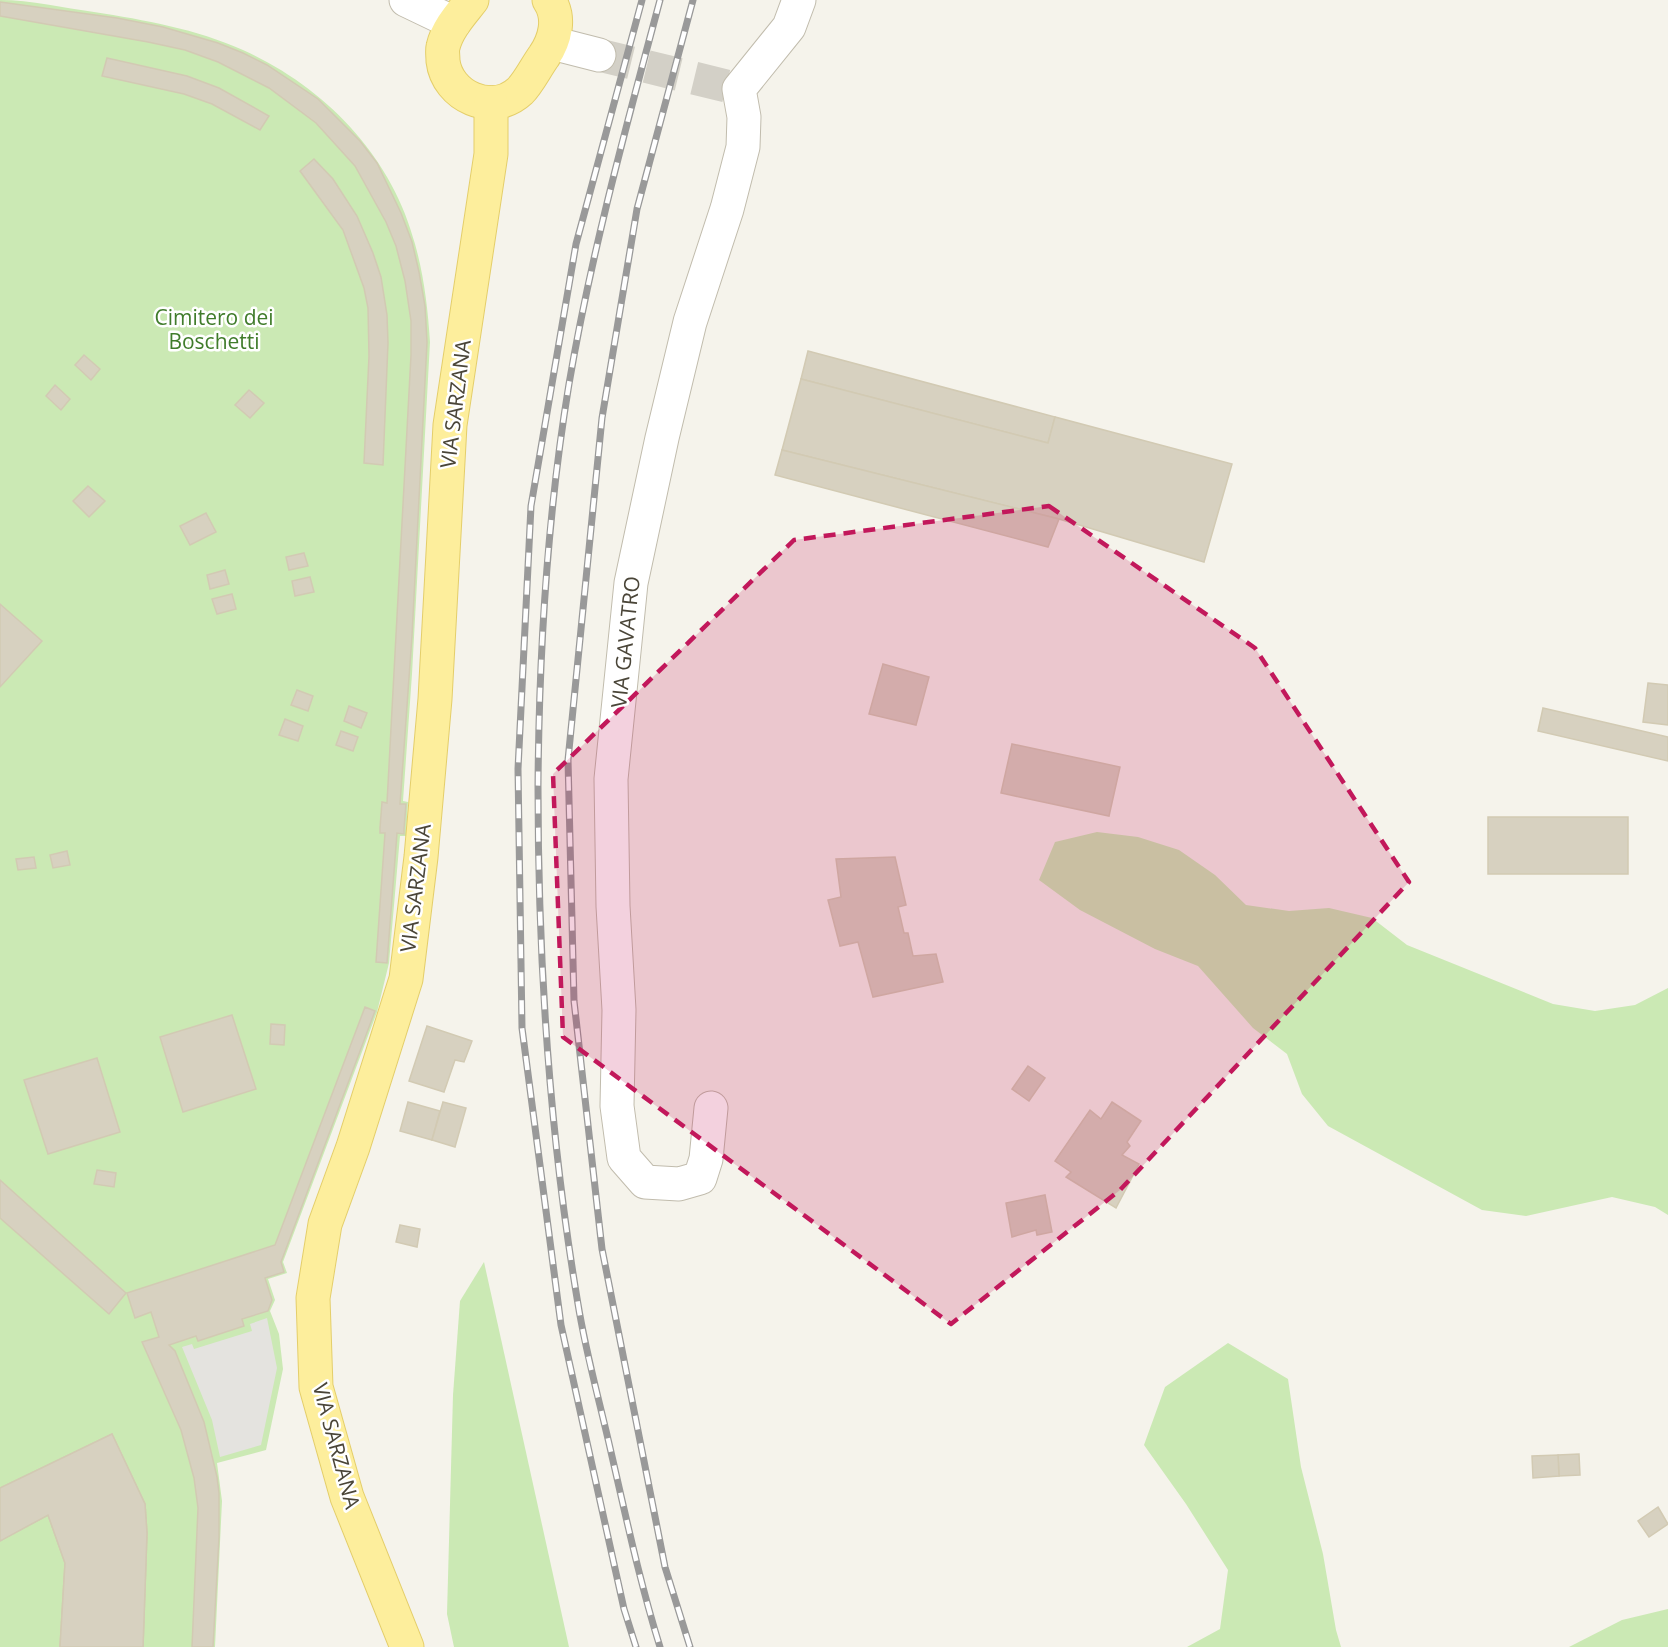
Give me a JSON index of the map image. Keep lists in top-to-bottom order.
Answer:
{
  "streets": {
    "main road": ["VIA SARZANA"],
    "street": ["VIA GAVATRO"]
  },
  "parks": ["Cimitero dei Boschetti"]
}
